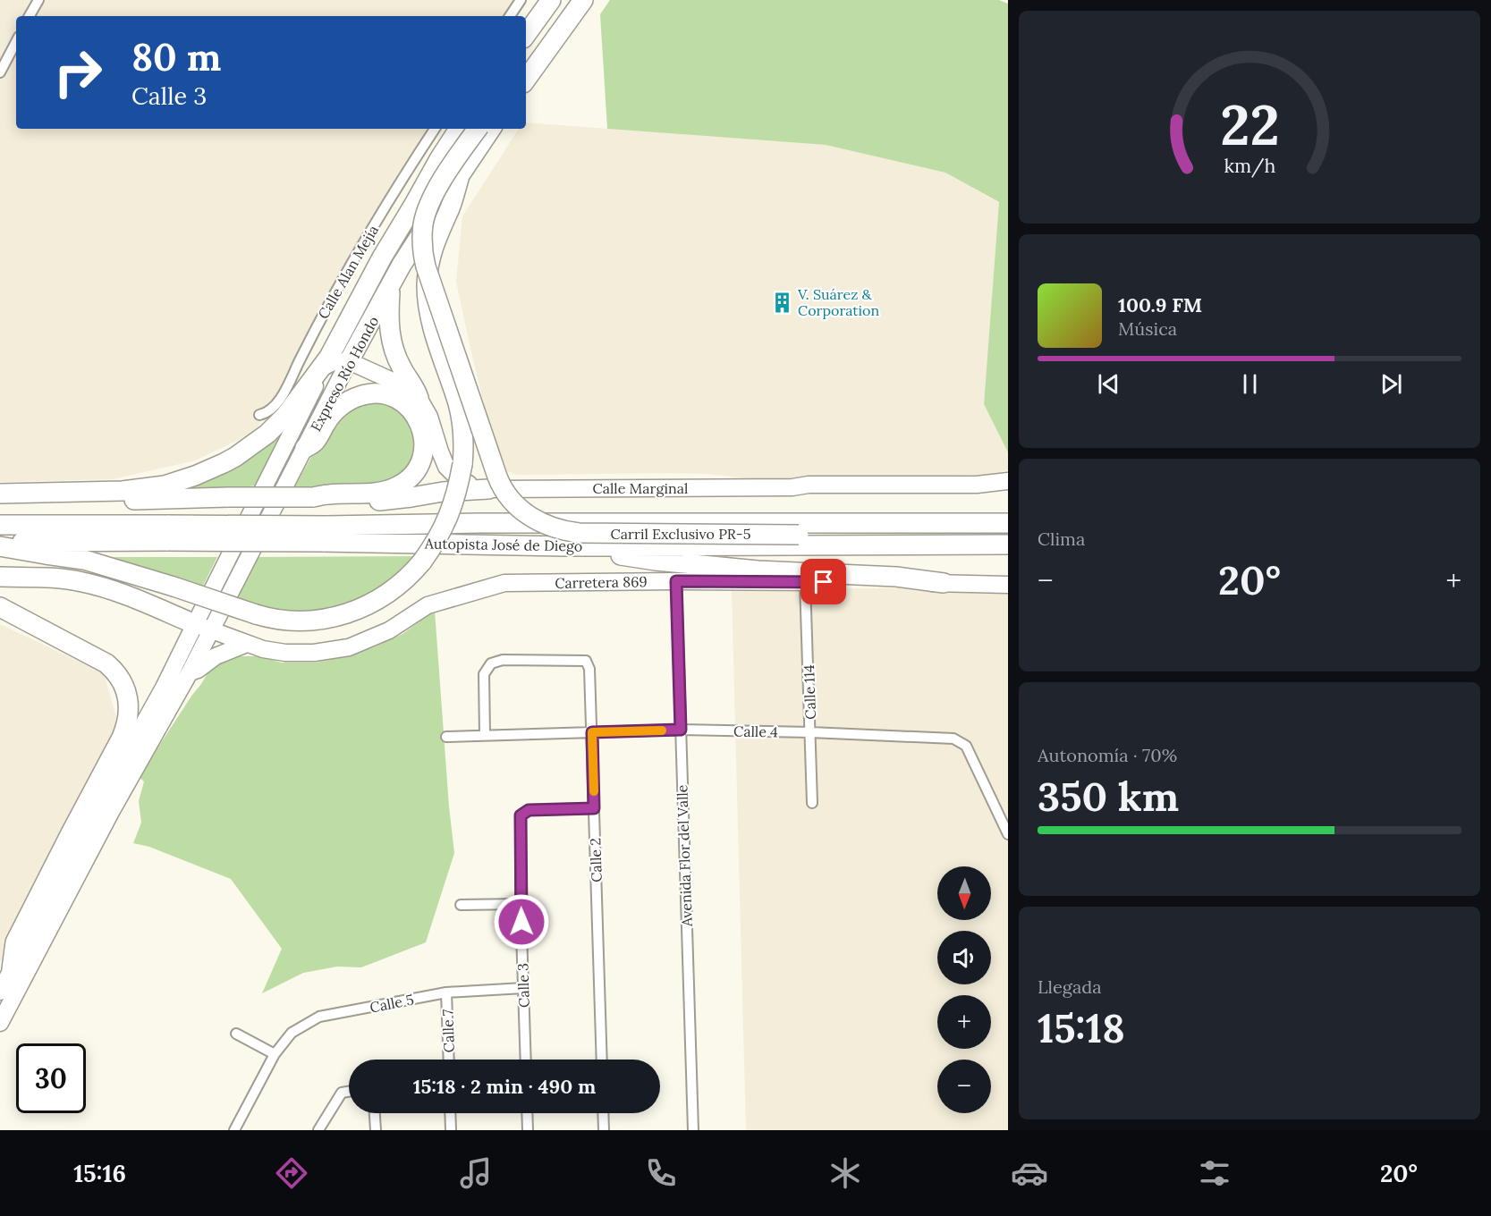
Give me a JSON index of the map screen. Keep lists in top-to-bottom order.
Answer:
{
  "streets": {
    "highway": ["Expreso Río Hondo", "Carril Exclusivo PR-5", "Autopista José de Diego"],
    "main road": ["Calle Marginal", "Carretera 869"],
    "street": [
      "Calle Alan Mejía",
      "Calle 114",
      "Calle 4",
      "Avenida Flor del Valle",
      "Calle 2",
      "Calle 3",
      "Calle 5",
      "Calle 7"
    ]
  },
  "crossings": [
    ["Expreso Río Hondo", "Carretera 869"],
    ["Carretera 869", "Calle 114"],
    ["Carretera 869", "Avenida Flor del Valle"],
    ["Calle 114", "Calle 4"],
    ["Calle 4", "Avenida Flor del Valle"],
    ["Calle 4", "Calle 2"],
    ["Calle 2", "Calle 3"],
    ["Calle 3", "Calle 5"],
    ["Calle 5", "Calle 7"]
  ],
  "places": {
    "building": ["V. Suárez & Corporation"]
  },
  "north": "bottom",
  "page": {
    "turn": ["80 m", "Calle 3"],
    "song": ["100.9 FM", "Música"],
    "tile": [
      "Clima",
      ["Autonomía · 70%", "350 km"],
      ["Llegada", "15:18"]
    ],
    "heat": ["−", "20°", "+"],
    "map_buttons": ["+", "−"],
    "limit": "30",
    "trip": "15:18 · 2 min · 490 m",
    "tabs": ["15:16", "20°"],
    "gauge": ["22", "km/h"]
  }
}
